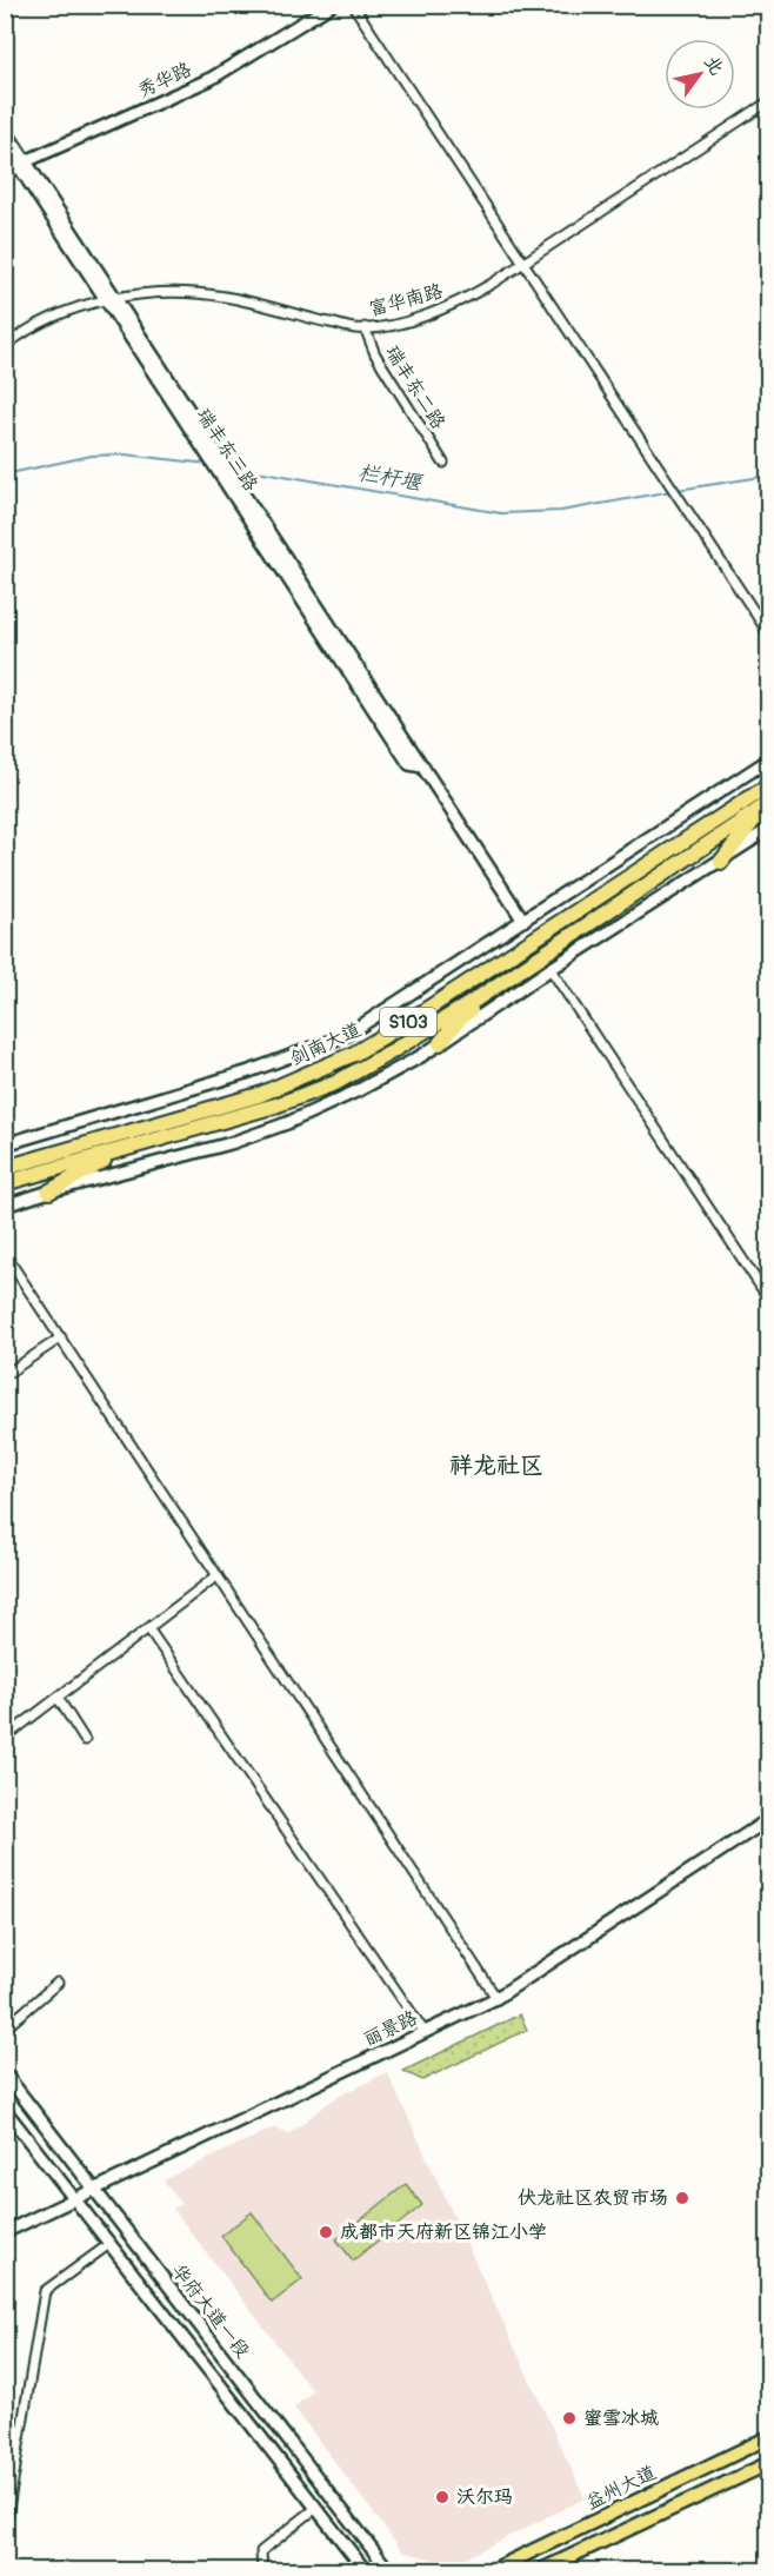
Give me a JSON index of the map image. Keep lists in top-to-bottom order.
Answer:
{
  "streets": {
    "highway": ["S103", "剑南大道"],
    "main road": [
      "秀华路",
      "瑞丰东三路",
      "丽景路",
      "华府大道一段",
      "益州大道"
    ],
    "street": ["富华南路", "瑞丰东二路"]
  },
  "crossings": [
    ["秀华路", "瑞丰东三路"],
    ["富华南路", "瑞丰东二路"],
    ["富华南路", "瑞丰东三路"],
    ["丽景路", "华府大道一段"]
  ],
  "districts": ["祥龙社区"],
  "water": ["栏杆堰"],
  "places": [
    "伏龙社区农贸市场",
    "成都市天府新区锦江小学",
    "蜜雪冰城",
    "沃尔玛"
  ],
  "north": "top right"
}
